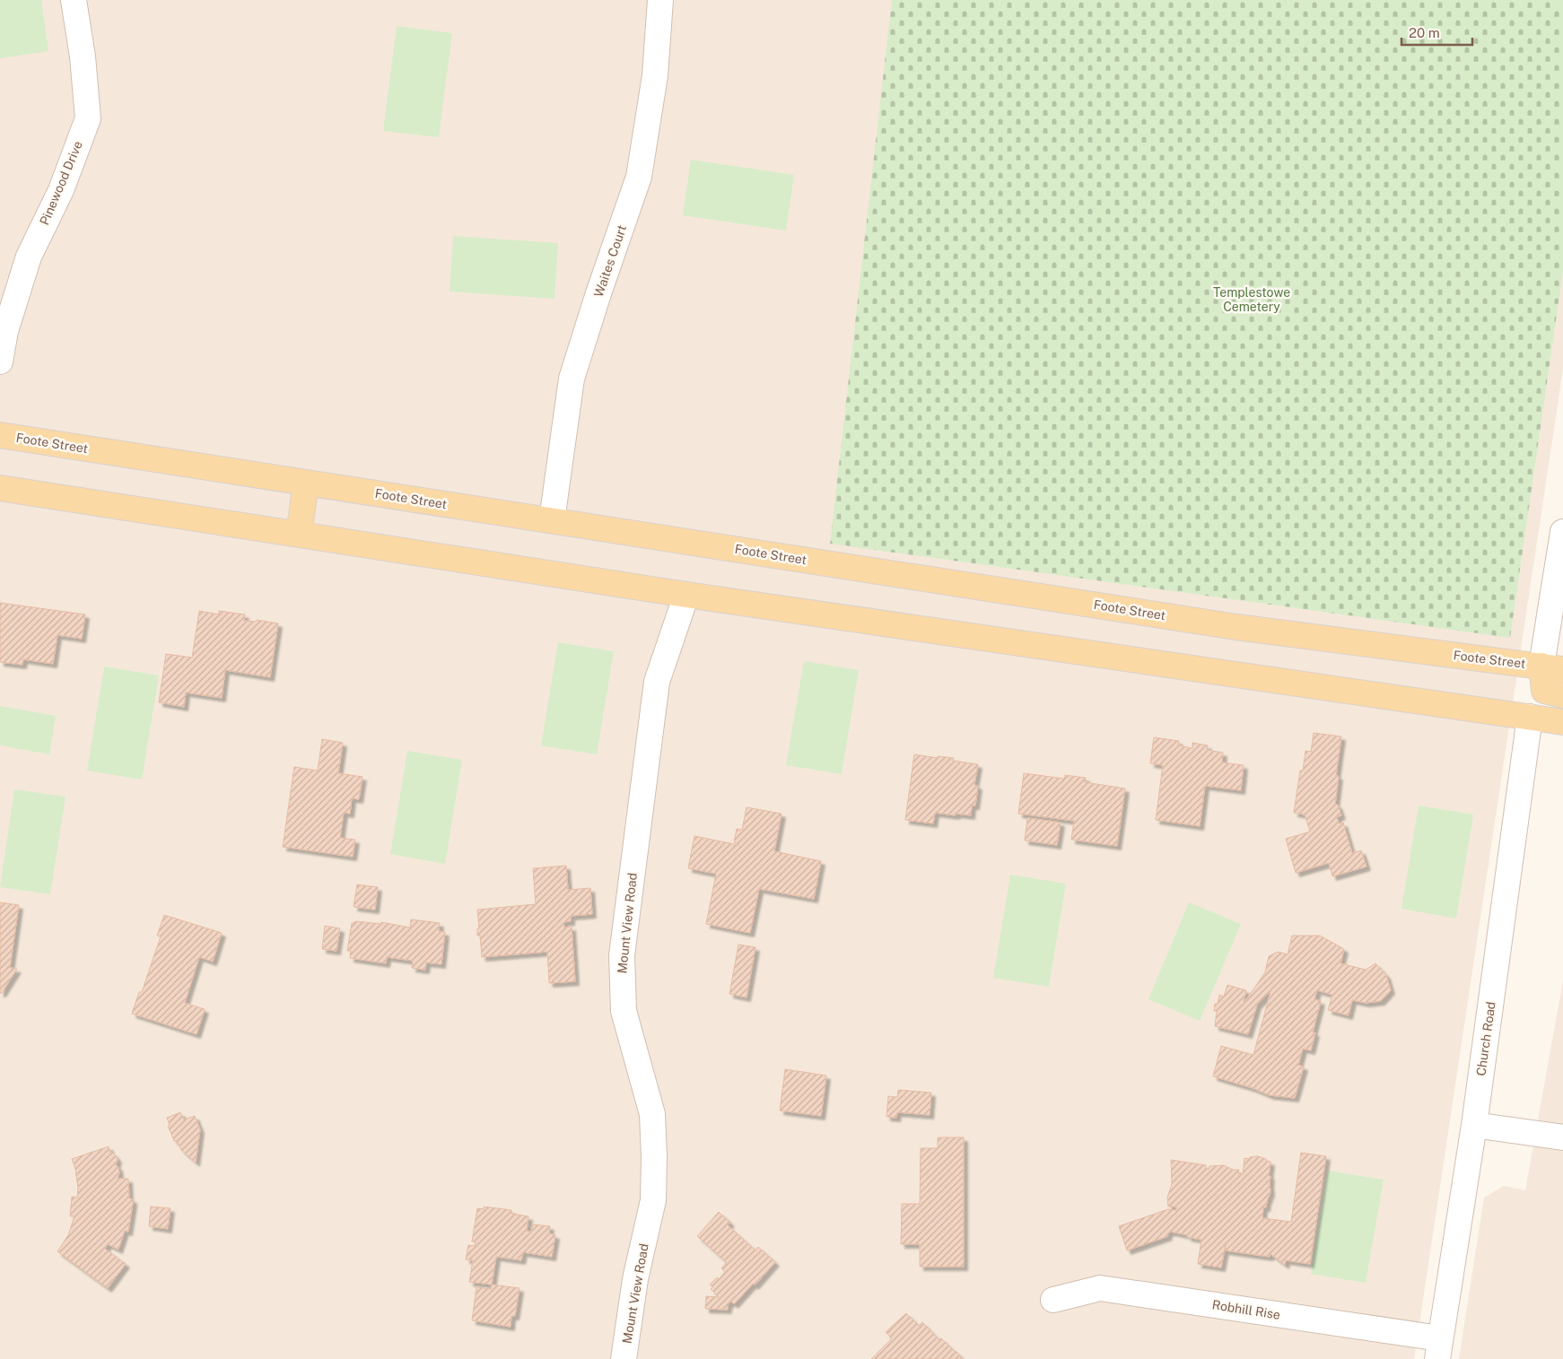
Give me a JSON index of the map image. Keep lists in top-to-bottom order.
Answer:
{
  "streets": {
    "main road": ["Foote Street"],
    "street": [
      "Pinewood Drive",
      "Waites Court",
      "Mount View Road",
      "Church Road",
      "Robhill Rise"
    ]
  },
  "crossings": [
    ["Waites Court", "Foote Street"],
    ["Church Road", "Robhill Rise"]
  ],
  "parks": ["Templestowe Cemetery"],
  "scale_bar": "20 m"
}
